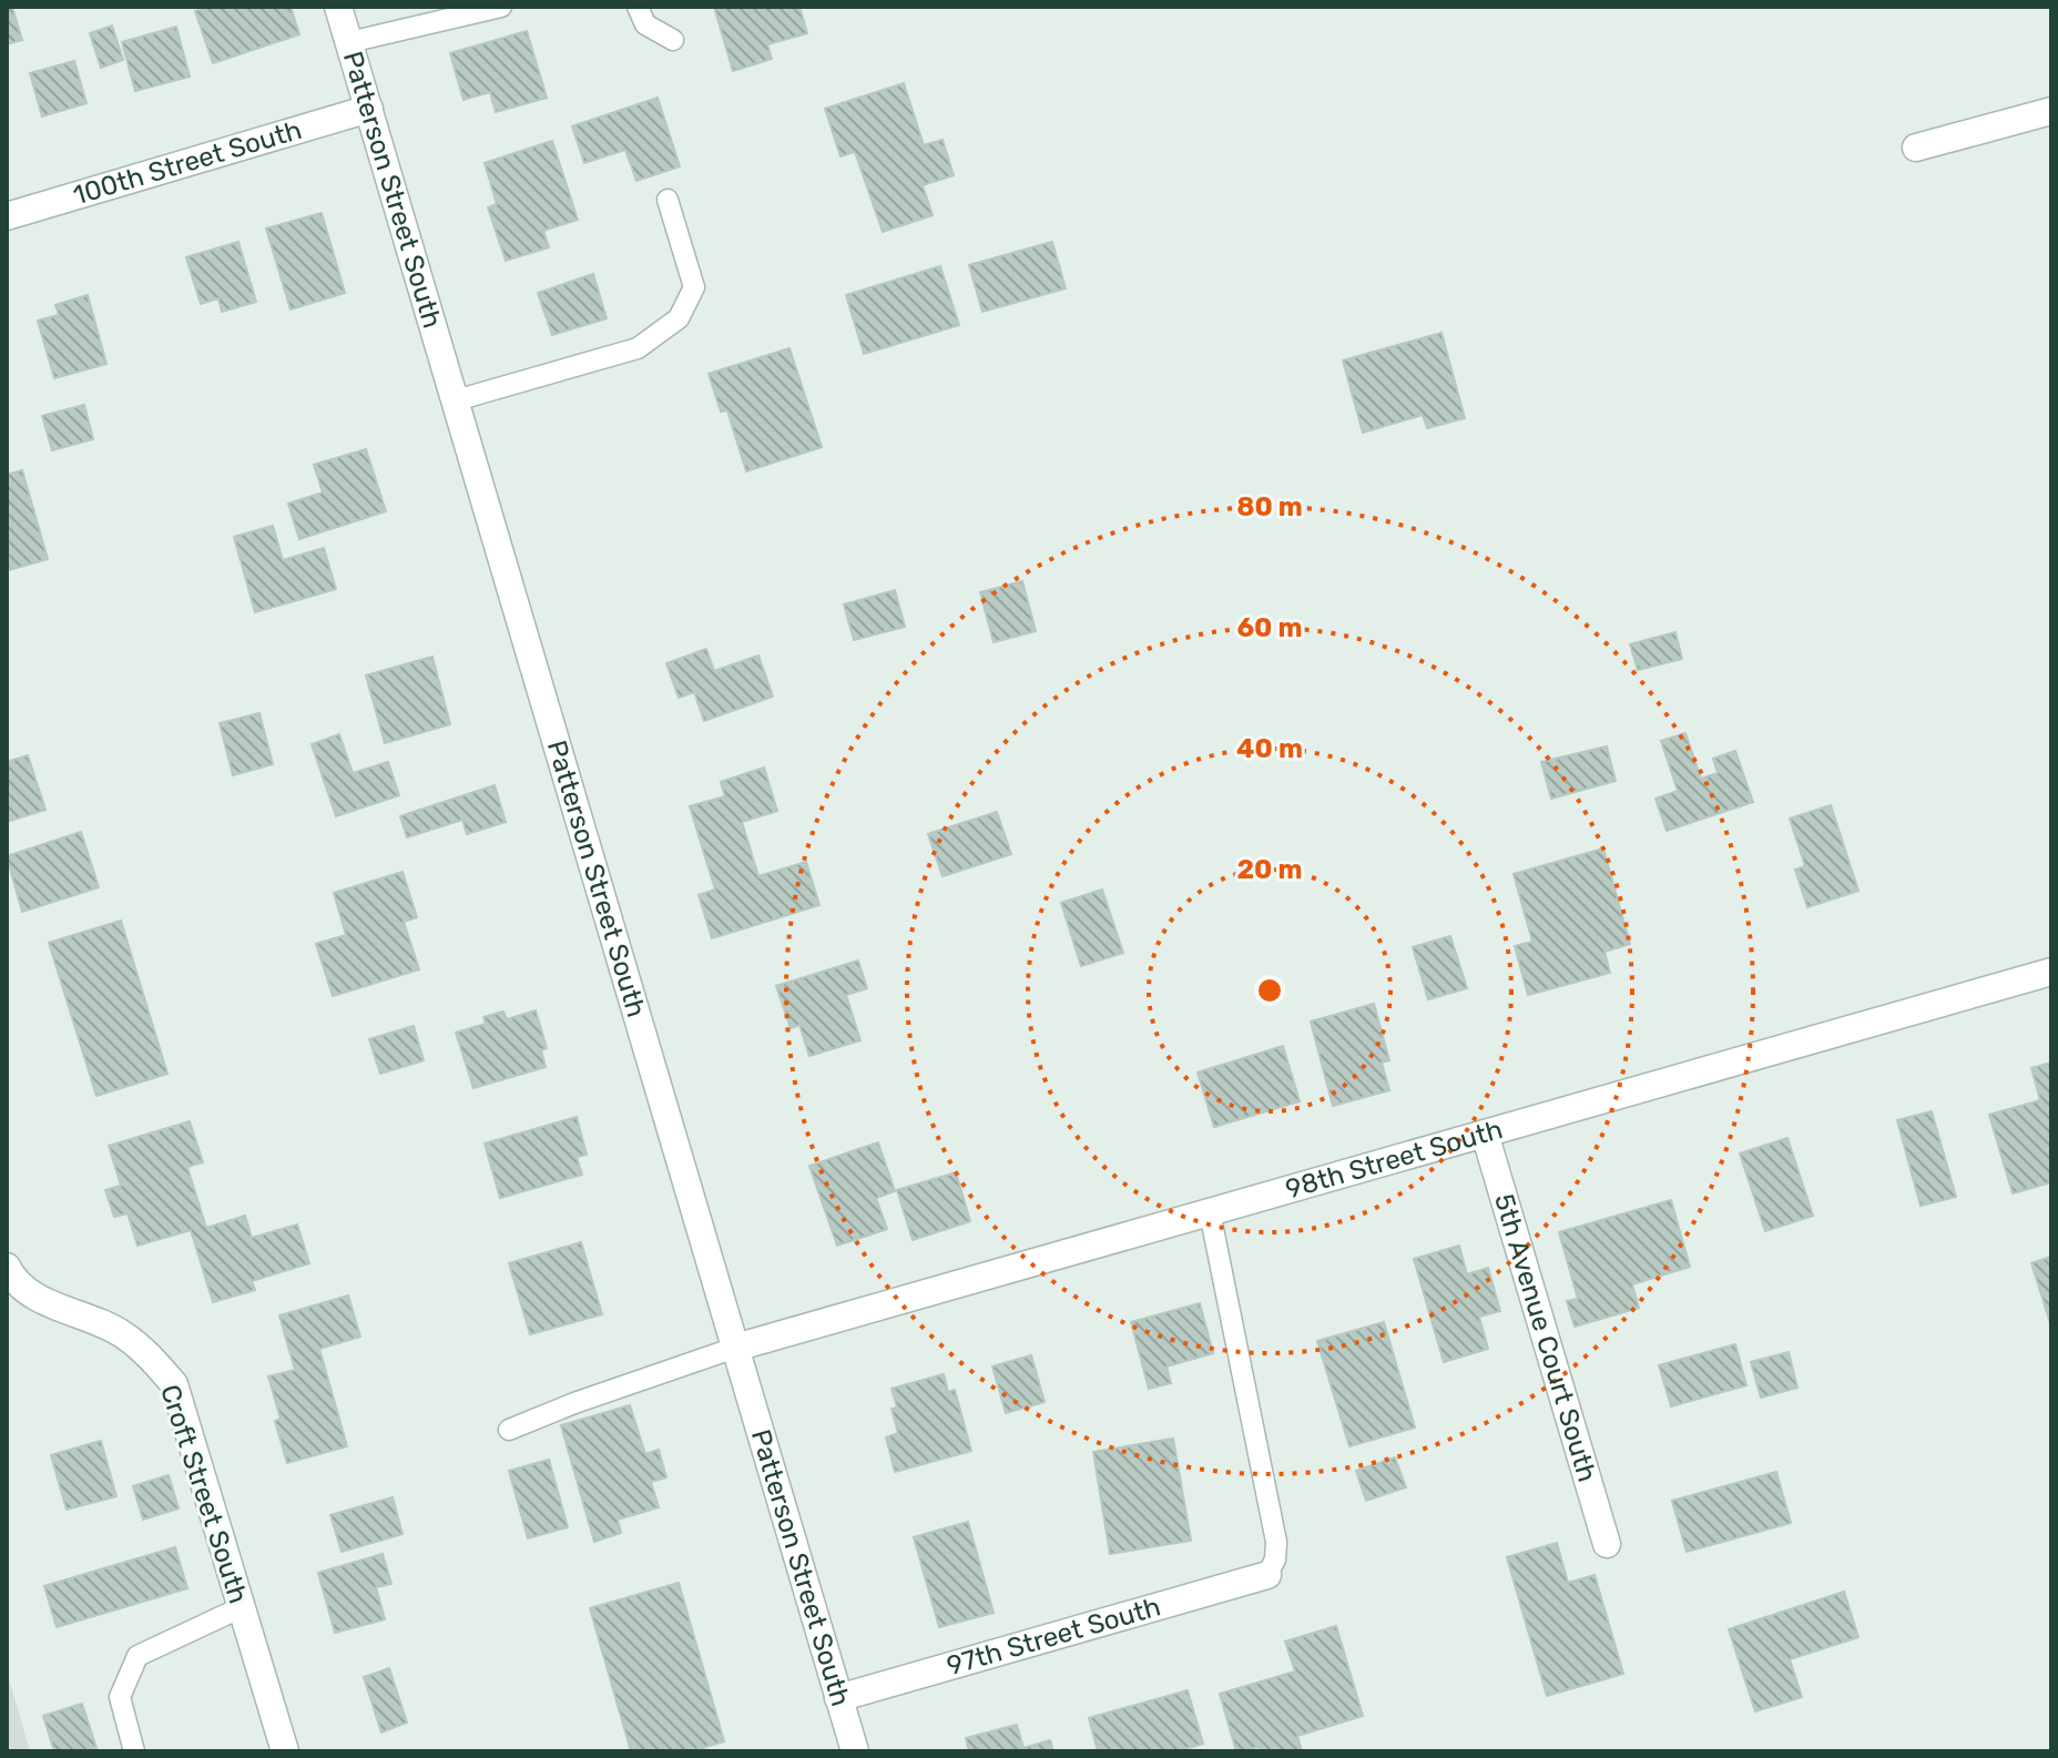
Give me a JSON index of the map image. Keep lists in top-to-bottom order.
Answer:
{
  "streets": {
    "street": [
      "100th Street South",
      "Patterson Street South",
      "98th Street South",
      "5th Avenue Court South",
      "Croft Street South",
      "97th Street South"
    ]
  },
  "crossings": [
    ["100th Street South", "Patterson Street South"],
    ["Patterson Street South", "98th Street South"],
    ["Patterson Street South", "97th Street South"],
    ["98th Street South", "5th Avenue Court South"]
  ],
  "rings": [
    "80 m",
    "60 m",
    "40 m",
    "20 m"
  ]
}
